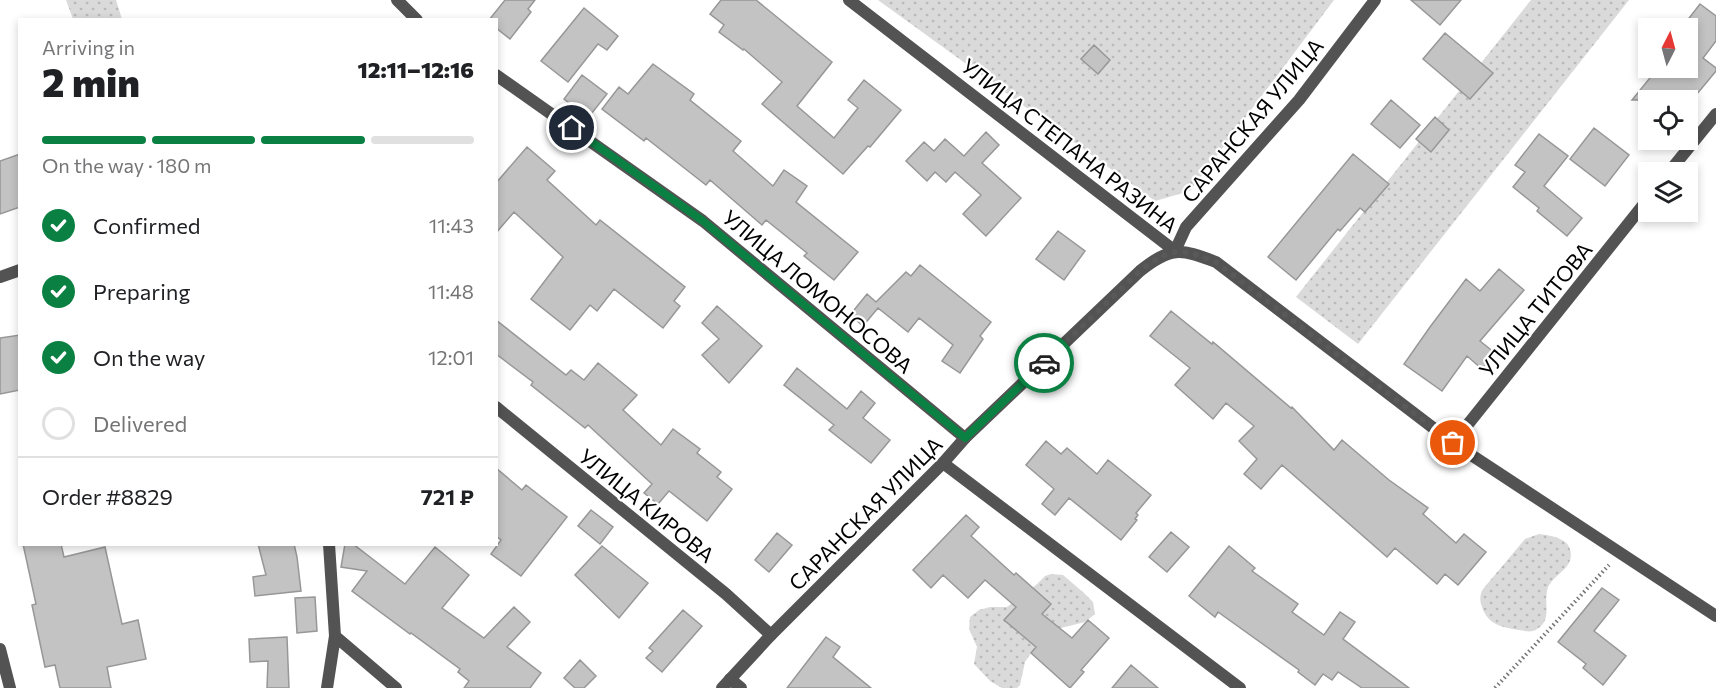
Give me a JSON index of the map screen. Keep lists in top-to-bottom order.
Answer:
{
  "streets": {
    "street": [
      "САРАНСКАЯ УЛИЦА",
      "УЛИЦА СТЕПАНА РАЗИНА",
      "УЛИЦА ЛОМОНОСОВА",
      "УЛИЦА ТИТОВА",
      "УЛИЦА КИРОВА"
    ]
  },
  "crossings": [
    ["САРАНСКАЯ УЛИЦА", "УЛИЦА СТЕПАНА РАЗИНА"],
    ["САРАНСКАЯ УЛИЦА", "УЛИЦА ЛОМОНОСОВА"],
    ["САРАНСКАЯ УЛИЦА", "УЛИЦА КИРОВА"],
    ["УЛИЦА СТЕПАНА РАЗИНА", "УЛИЦА ТИТОВА"]
  ],
  "north": "top",
  "page": {
    "heading": ["2 min", "Arriving in", "12:11–12:16"],
    "panel": ["Order #8829", "721 ₽"],
    "bar": "On the way · 180 m",
    "list": [
      ["Confirmed", "11:43"],
      ["Preparing", "11:48"],
      ["On the way", "12:01"],
      "Delivered"
    ]
  }
}
